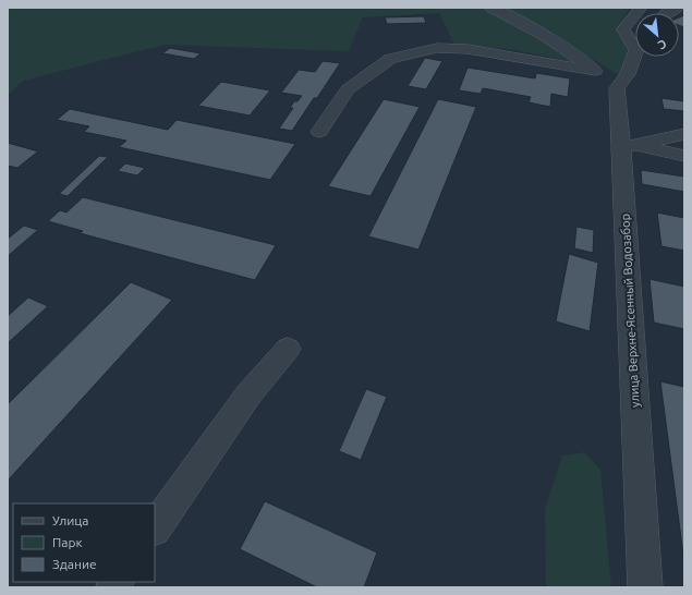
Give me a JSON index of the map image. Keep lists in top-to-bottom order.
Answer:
{
  "streets": {
    "street": ["улица Верхне-Ясенный Водозабор"]
  },
  "legend": ["Улица", "Парк", "Здание"],
  "north": "bottom right"
}
